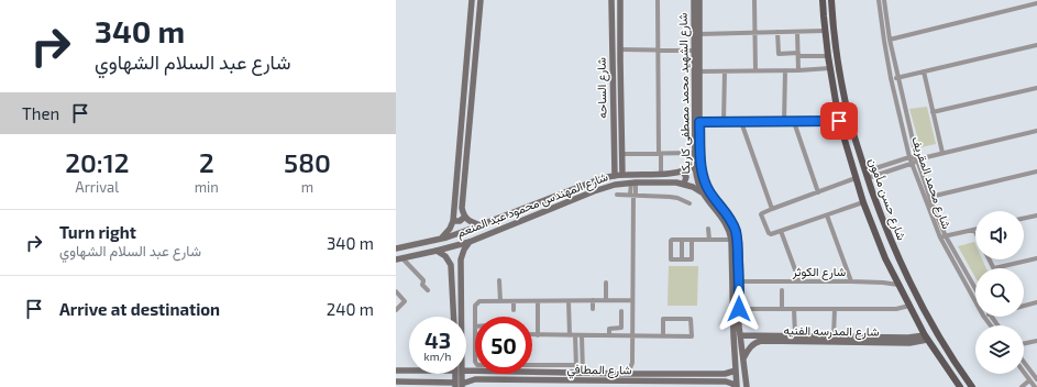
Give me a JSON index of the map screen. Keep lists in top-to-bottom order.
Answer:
{
  "streets": {
    "main road": ["شارع حسن مأمون"],
    "street": [
      "شارع الساحه",
      "شارع الشهيد محمد مصطفى كاريكا",
      "شارع محمد المقريف",
      "شارع المهندس محمود عبد المنعم",
      "شارع الكوثر",
      "شارع المدرسه الفنيه",
      "شارع المطافي"
    ]
  },
  "crossings": [
    ["شارع الساحه", "شارع المهندس محمود عبد المنعم"],
    ["شارع الشهيد محمد مصطفى كاريكا", "شارع المهندس محمود عبد المنعم"],
    ["شارع الشهيد محمد مصطفى كاريكا", "شارع الكوثر"],
    ["شارع الشهيد محمد مصطفى كاريكا", "شارع المدرسه الفنيه"],
    ["شارع الشهيد محمد مصطفى كاريكا", "شارع المطافي"],
    ["شارع حسن مأمون", "شارع الكوثر"],
    ["شارع حسن مأمون", "شارع المدرسه الفنيه"]
  ],
  "page": {
    "turn": ["340 m", "شارع عبد السلام الشهاوي"],
    "then": "Then",
    "eta": [
      "20:12",
      "Arrival",
      "2",
      "min",
      "580",
      "m"
    ],
    "list": [
      {
        "name": "Turn right",
        "note": "شارع عبد السلام الشهاوي",
        "value": "340 m"
      },
      {
        "name": "Arrive at destination",
        "value": "240 m"
      }
    ],
    "speed": "43 km/h",
    "limit": "50"
  }
}
